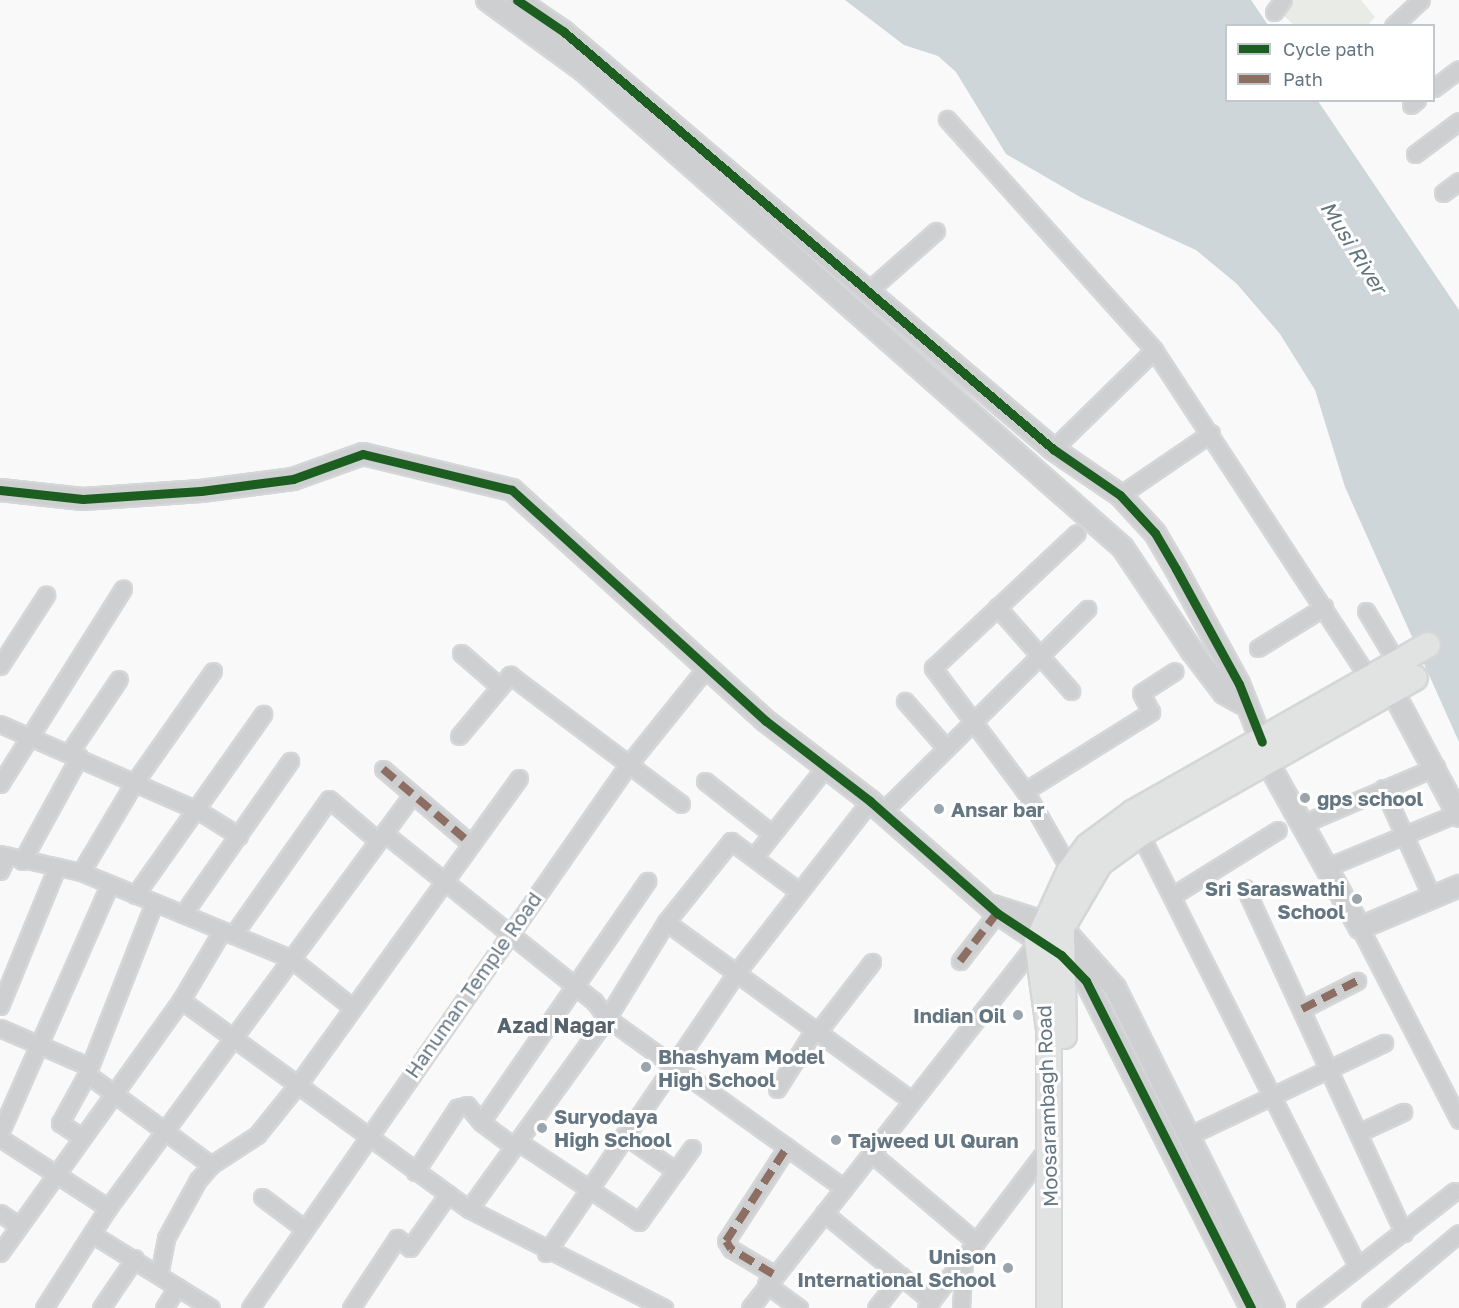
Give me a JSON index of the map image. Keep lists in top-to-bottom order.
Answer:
{
  "streets": {
    "main road": ["Moosarambagh Road"],
    "street": ["Hanuman Temple Road"]
  },
  "districts": ["Azad Nagar"],
  "water": ["Musi River"],
  "places": [
    "gps school",
    "Ansar bar",
    "Sri Saraswathi School",
    "Indian Oil",
    "Bhashyam Model High School",
    "Suryodaya High School",
    "Tajweed Ul Quran",
    "Unison International School"
  ],
  "legend": ["Cycle path", "Path"]
}
